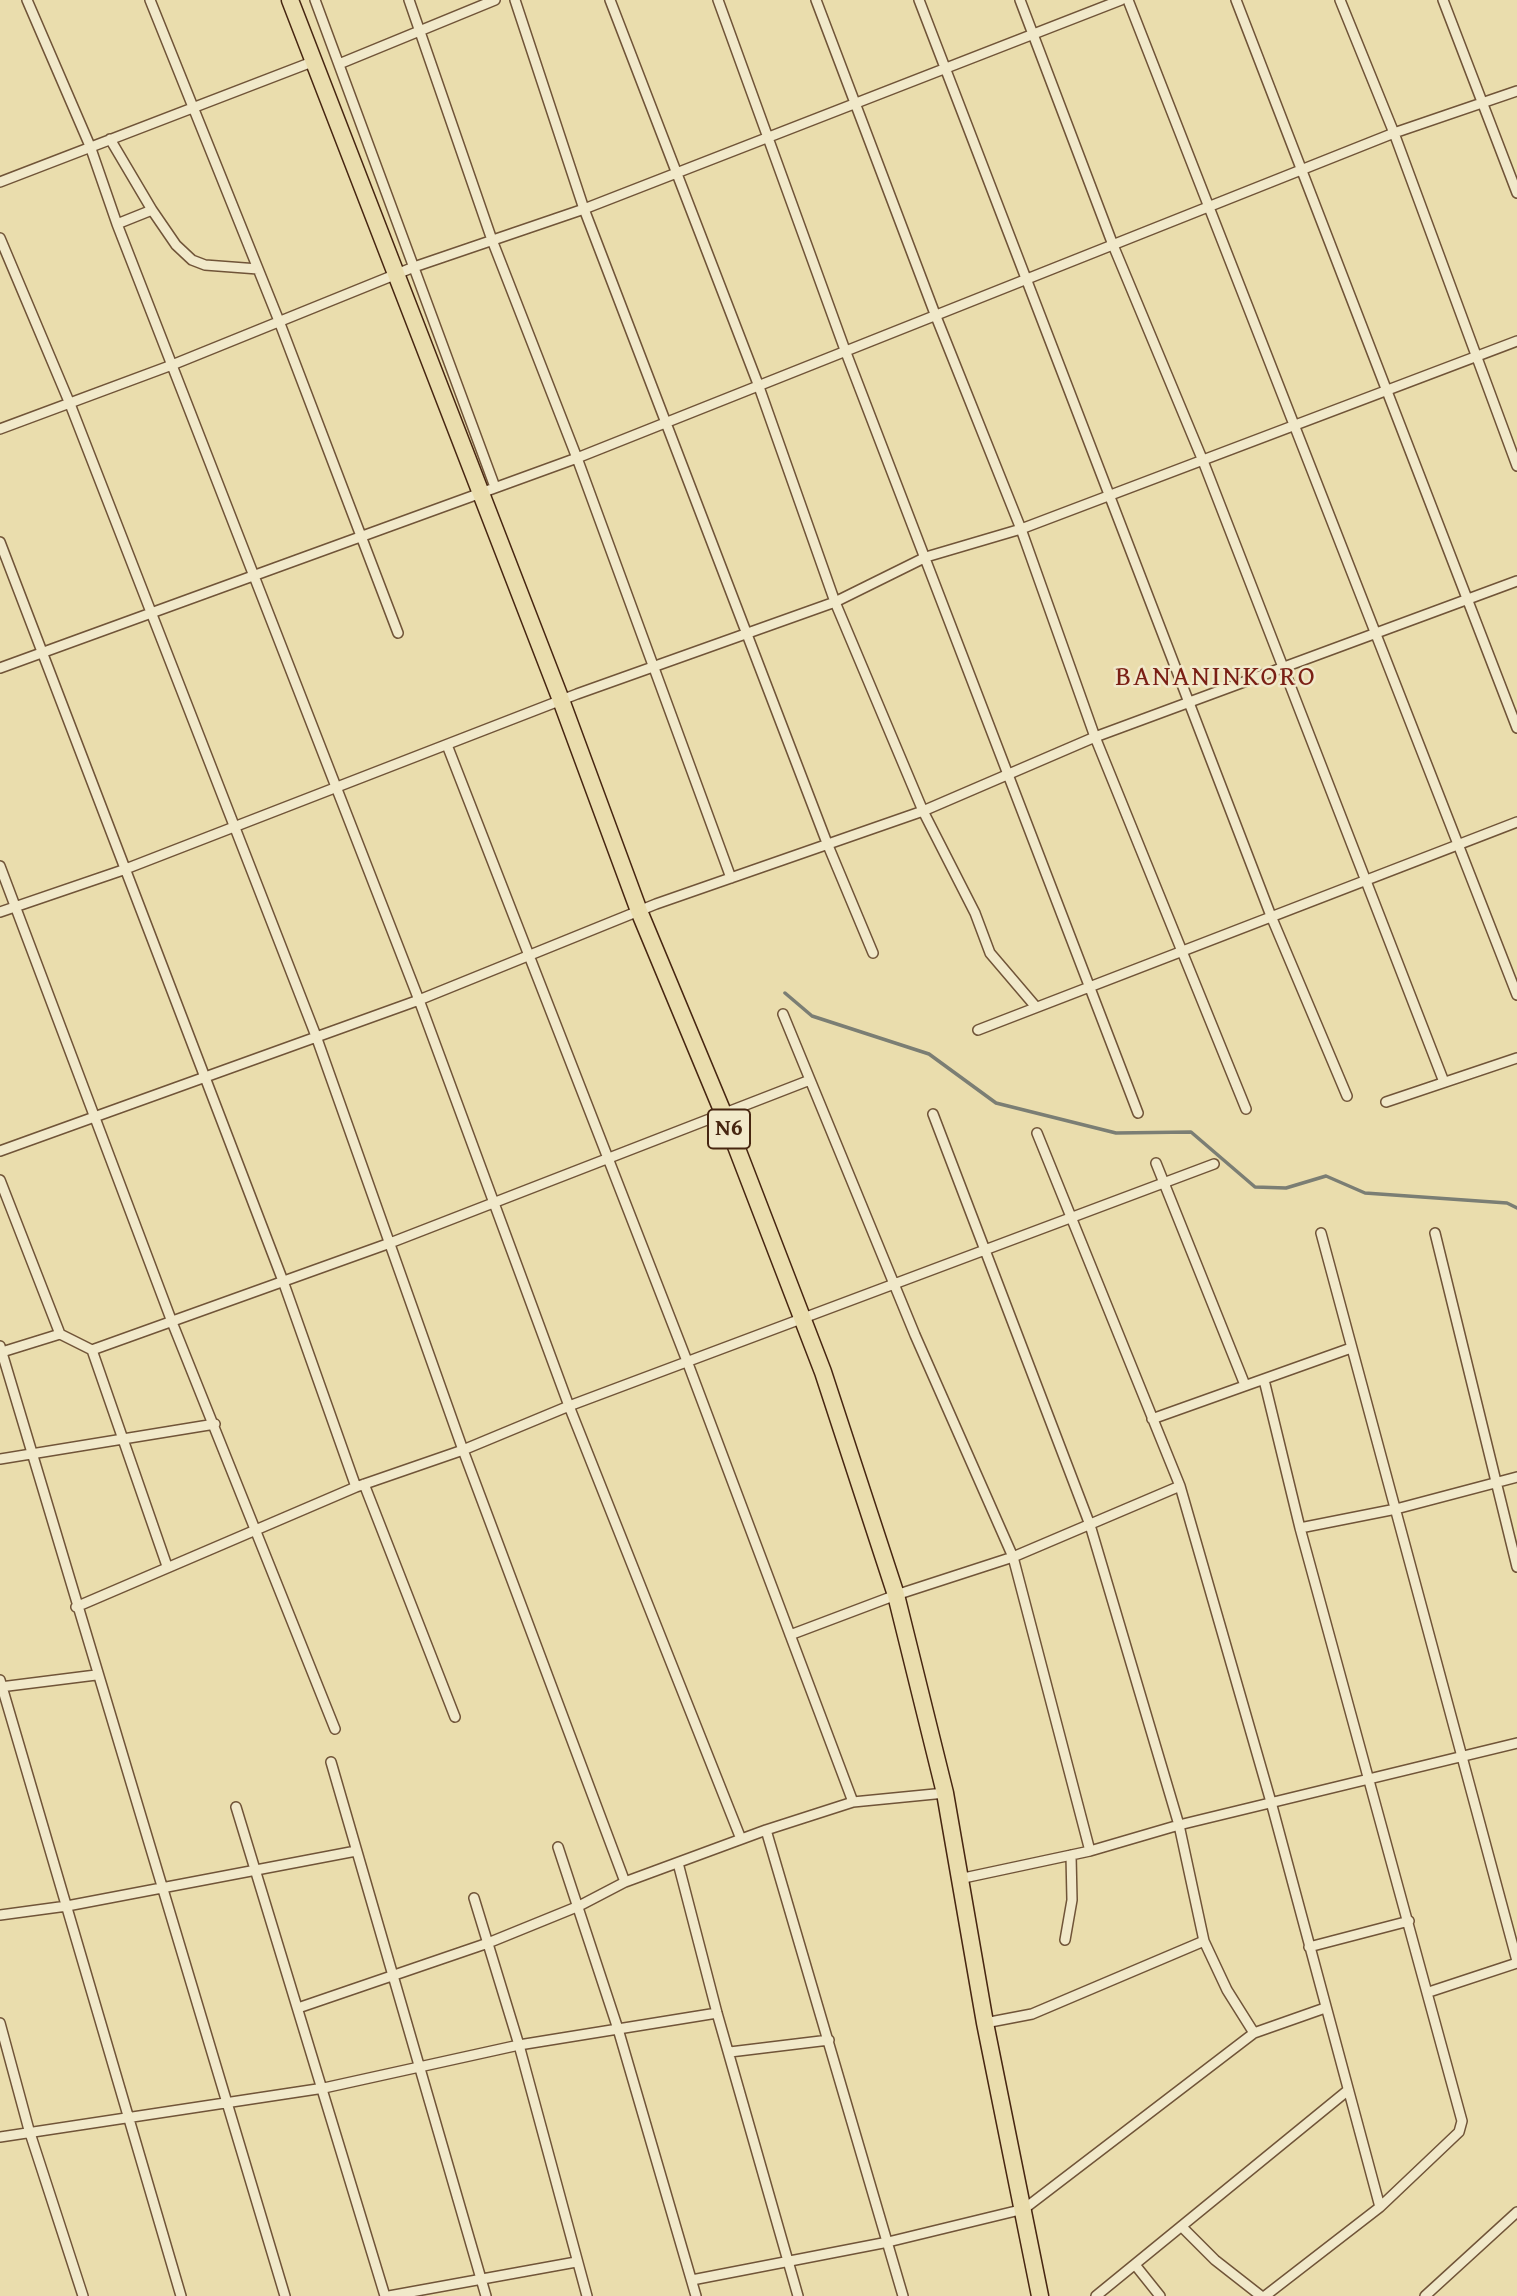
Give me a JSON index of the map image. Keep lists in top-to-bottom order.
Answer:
{
  "streets": {
    "highway": ["N6"]
  },
  "districts": ["BANANINKORO"]
}
